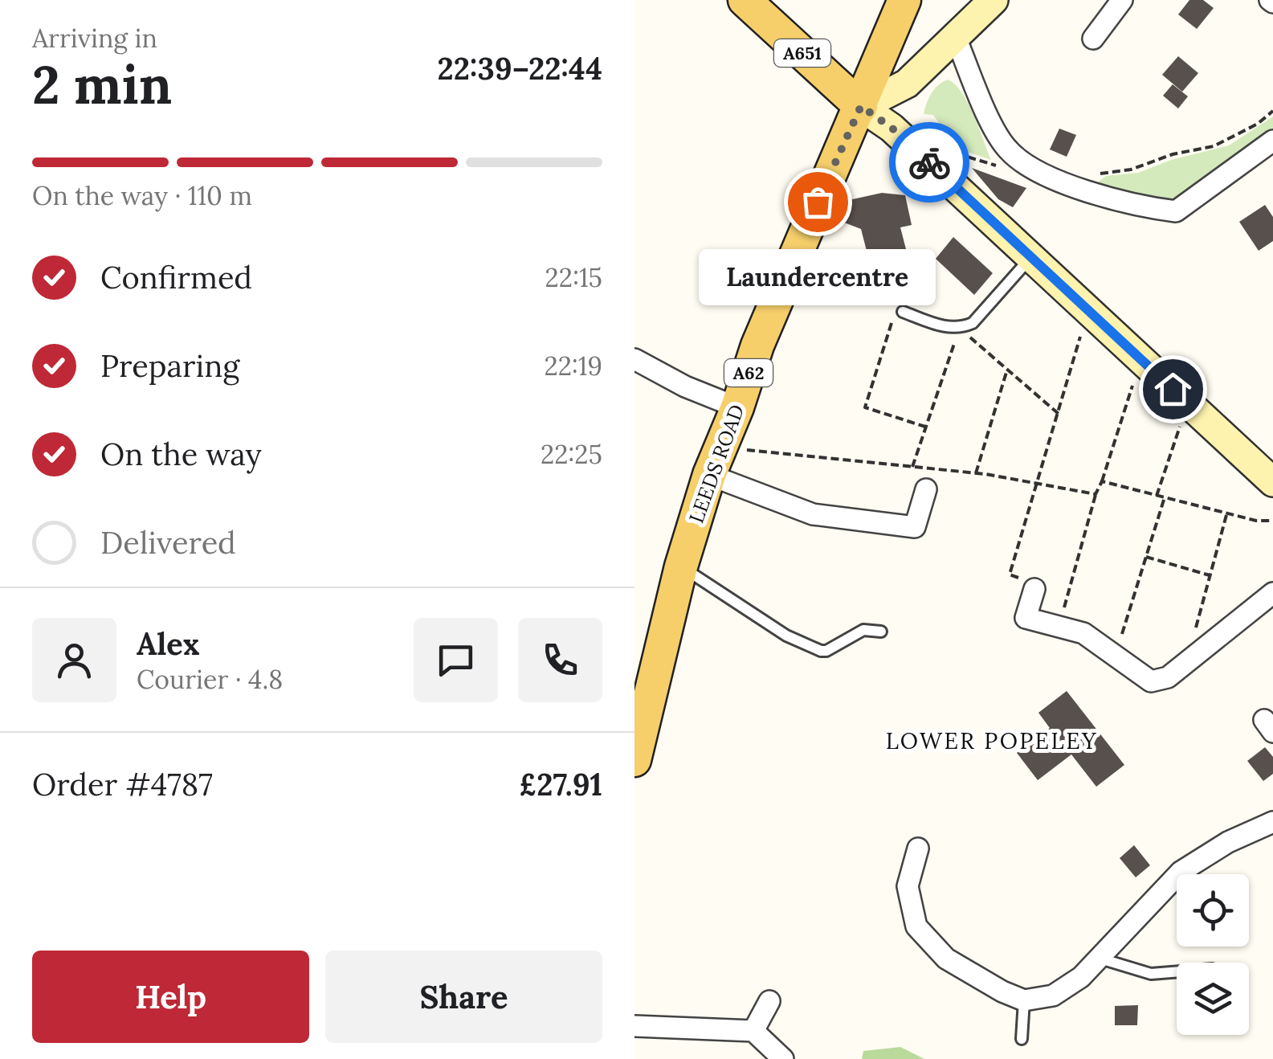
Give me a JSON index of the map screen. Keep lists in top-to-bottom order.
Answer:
{
  "streets": {
    "main road": ["A651", "A62", "LEEDS ROAD"]
  },
  "crossings": [
    ["A651", "LEEDS ROAD"]
  ],
  "districts": ["LOWER POPELEY"],
  "places": ["Laundercentre"],
  "page": {
    "heading": ["2 min", "Arriving in", "22:39–22:44"],
    "panel": [
      "Alex",
      "Courier · 4.8",
      "Order #4787",
      "£27.91"
    ],
    "bar": "On the way · 110 m",
    "list": [
      ["Confirmed", "22:15"],
      ["Preparing", "22:19"],
      ["On the way", "22:25"],
      "Delivered"
    ],
    "bubble": "Laundercentre",
    "buttons": ["Help", "Share"]
  }
}
